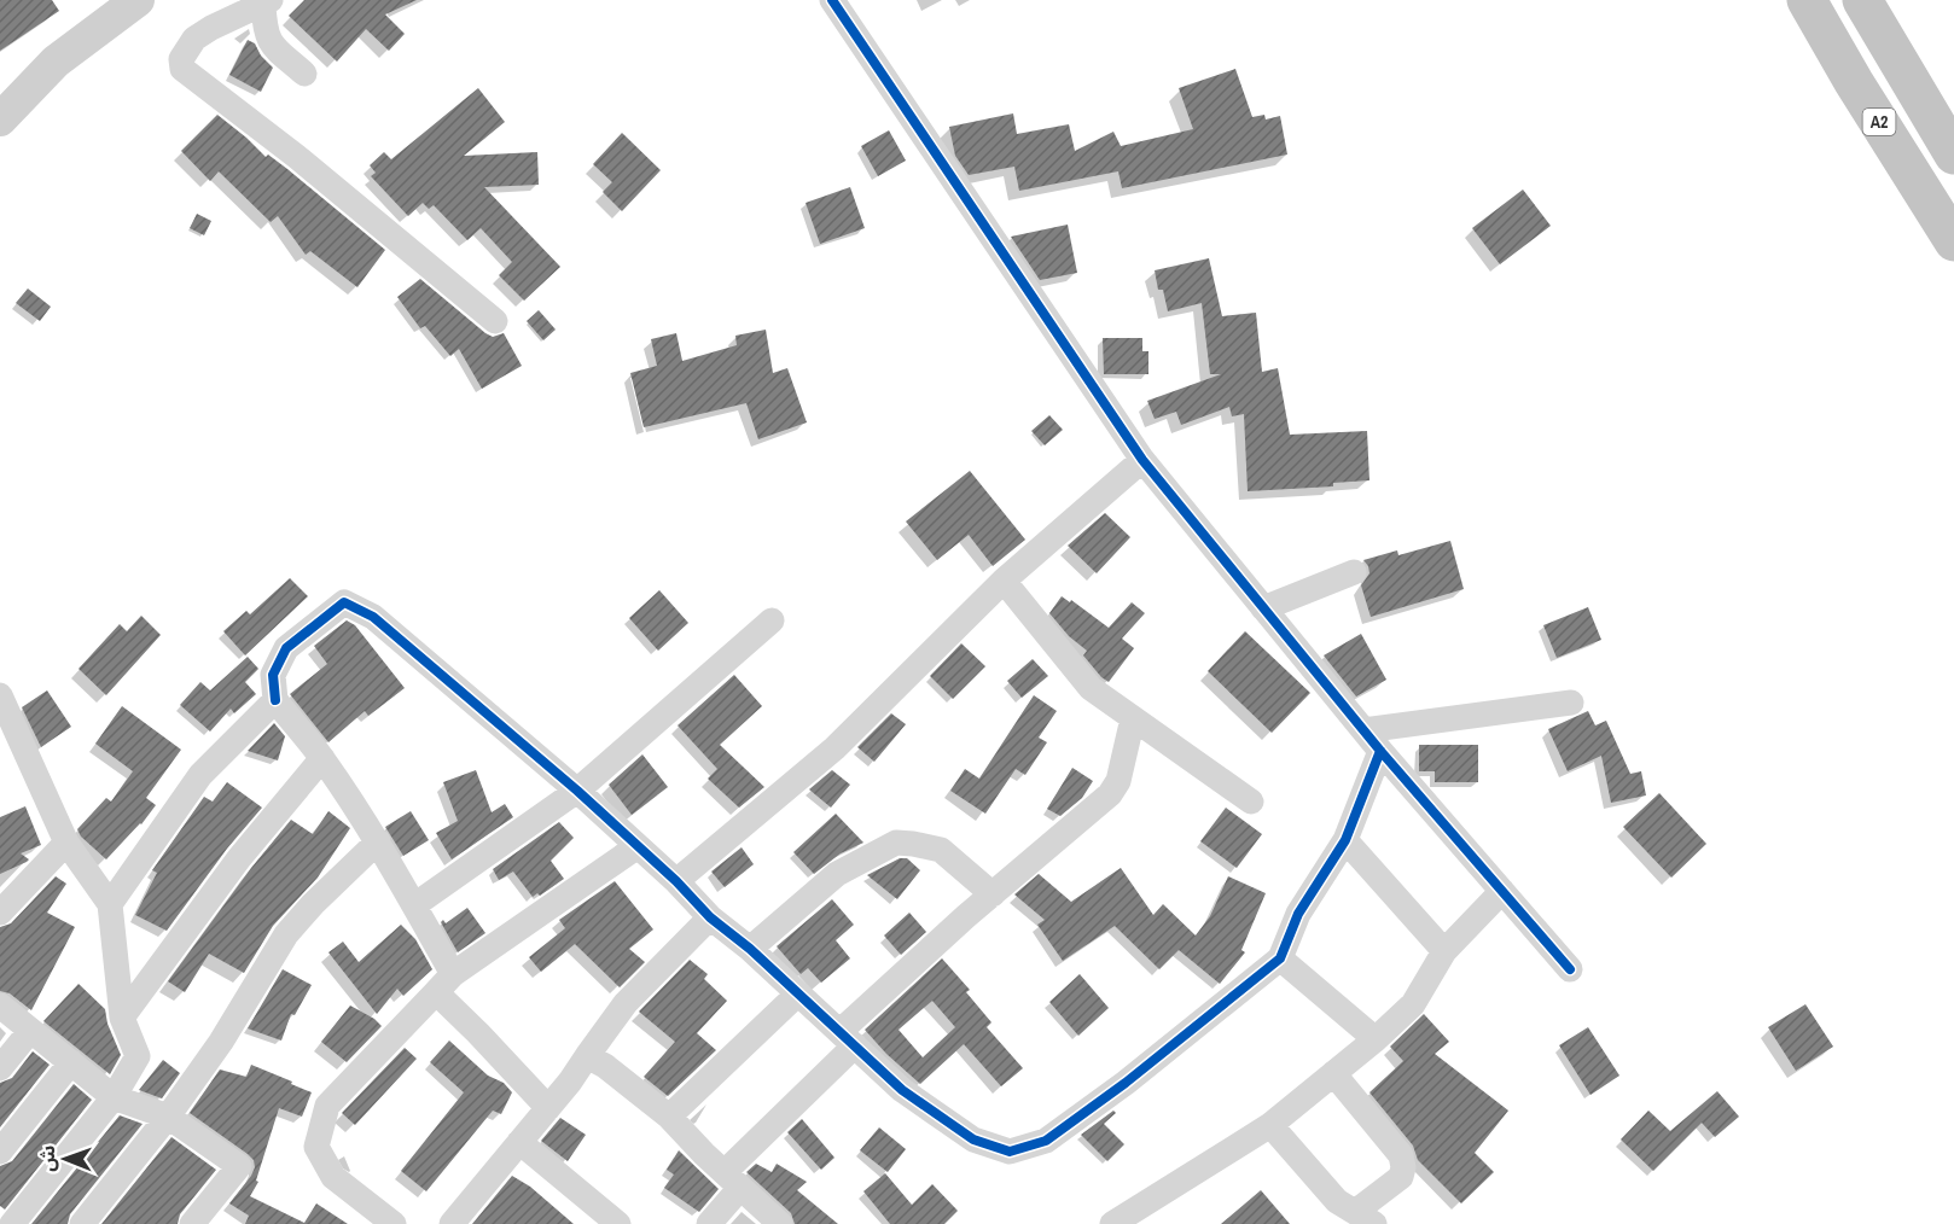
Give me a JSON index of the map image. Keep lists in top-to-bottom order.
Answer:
{
  "streets": {
    "highway": ["A2"]
  },
  "north": "left"
}
